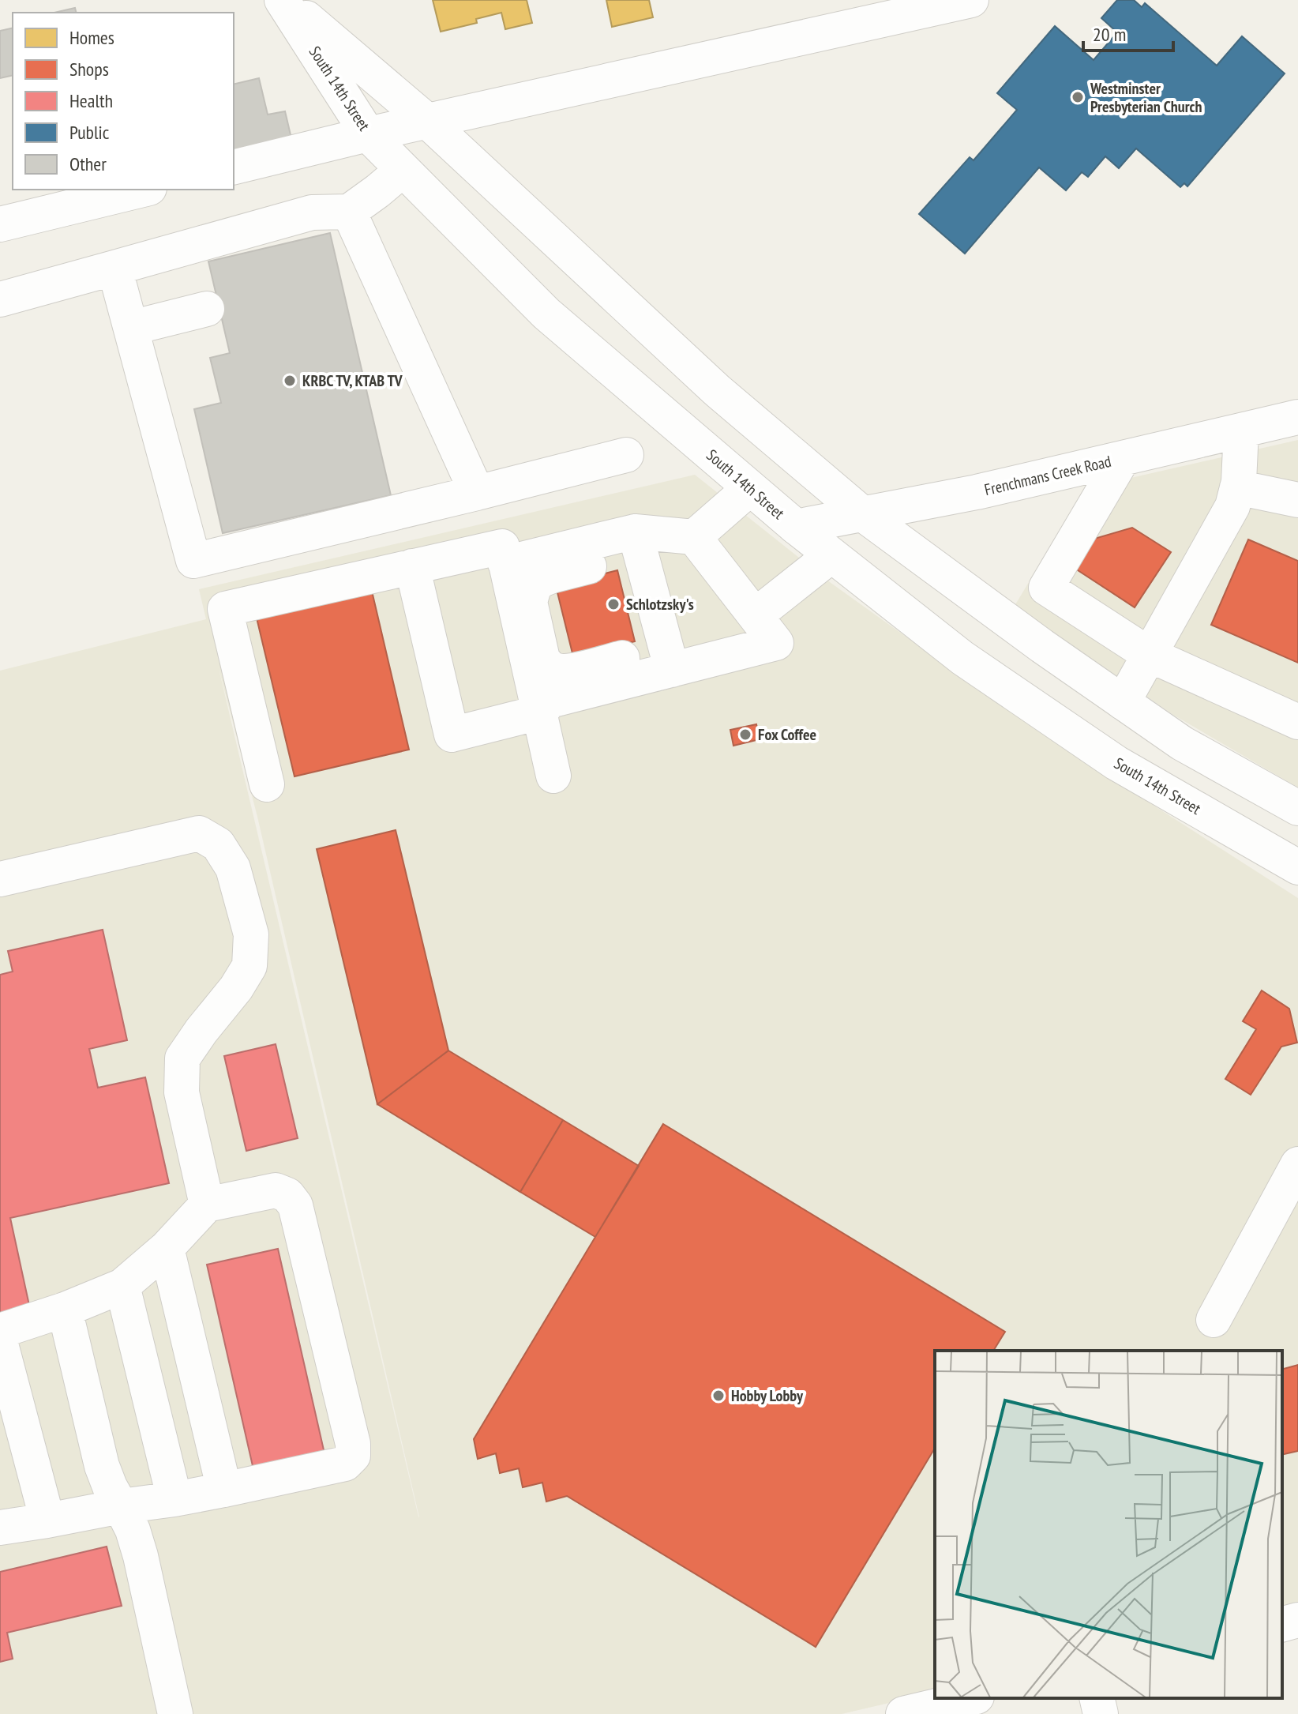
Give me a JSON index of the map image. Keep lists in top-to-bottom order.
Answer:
{
  "streets": {
    "main road": ["South 14th Street", "Frenchmans Creek Road"]
  },
  "crossings": [
    ["South 14th Street", "Frenchmans Creek Road"]
  ],
  "places": [
    "Westminster Presbyterian Church",
    "KRBC TV, KTAB TV",
    "Schlotzsky's",
    "Fox Coffee",
    "Hobby Lobby"
  ],
  "legend": [
    "Homes",
    "Shops",
    "Health",
    "Public",
    "Other"
  ],
  "scale_bar": "20 m"
}
